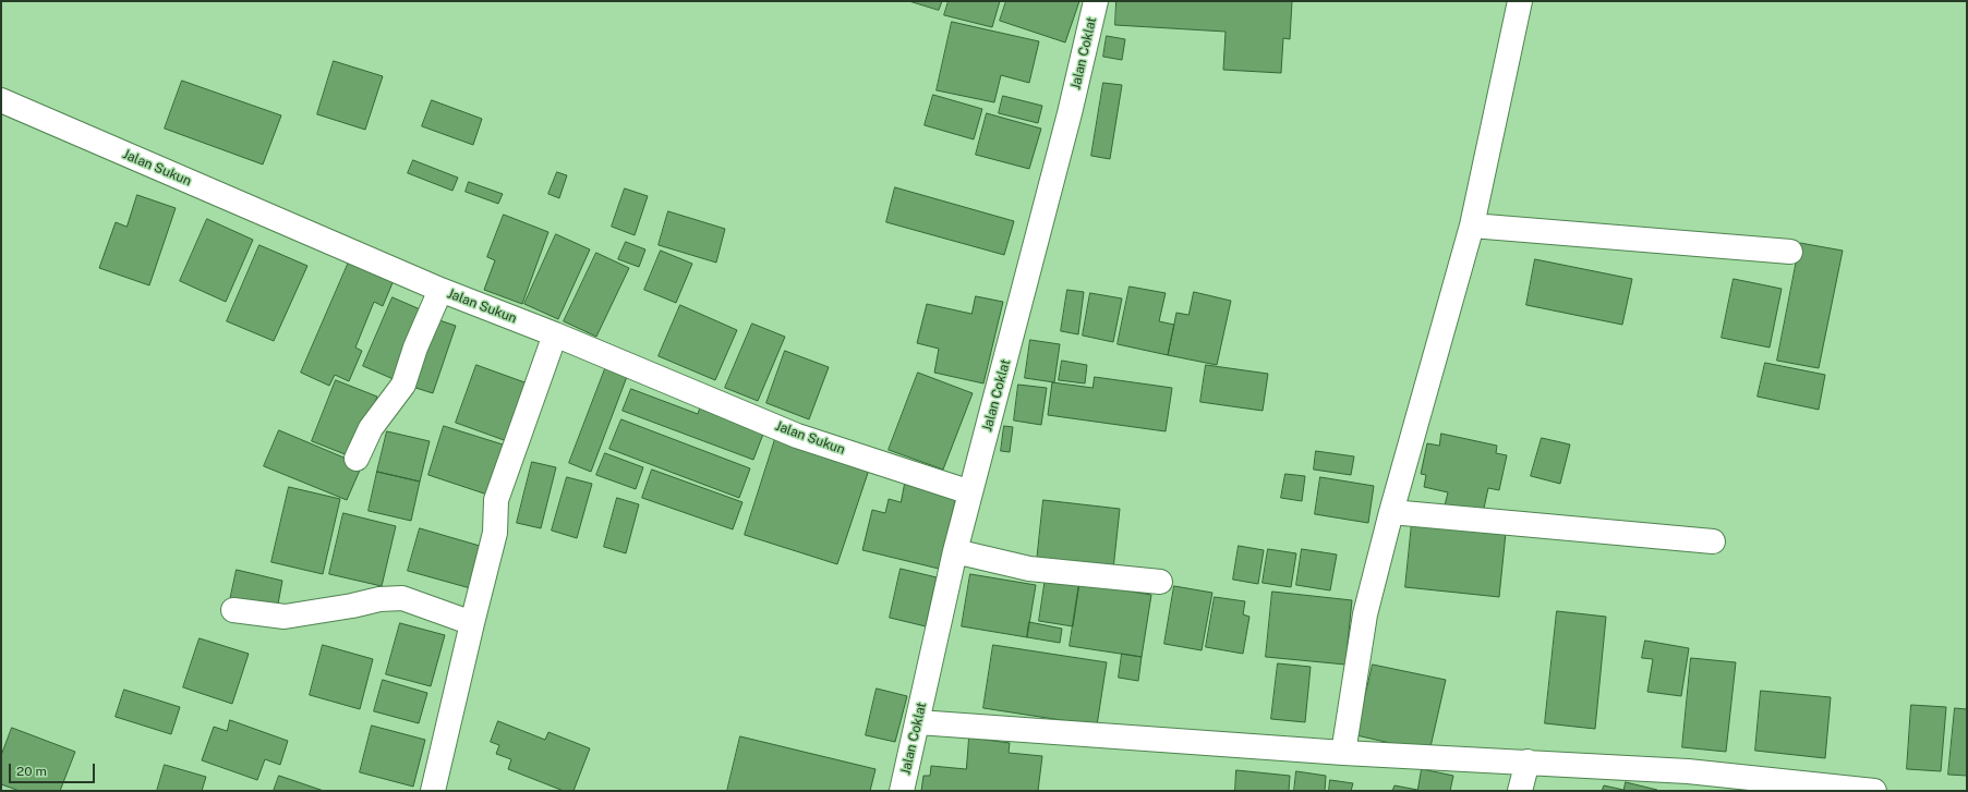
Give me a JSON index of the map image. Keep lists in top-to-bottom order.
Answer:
{
  "streets": {
    "street": ["Jalan Coklat", "Jalan Sukun"]
  },
  "crossings": [
    ["Jalan Coklat", "Jalan Sukun"]
  ],
  "scale_bar": "20 m"
}
